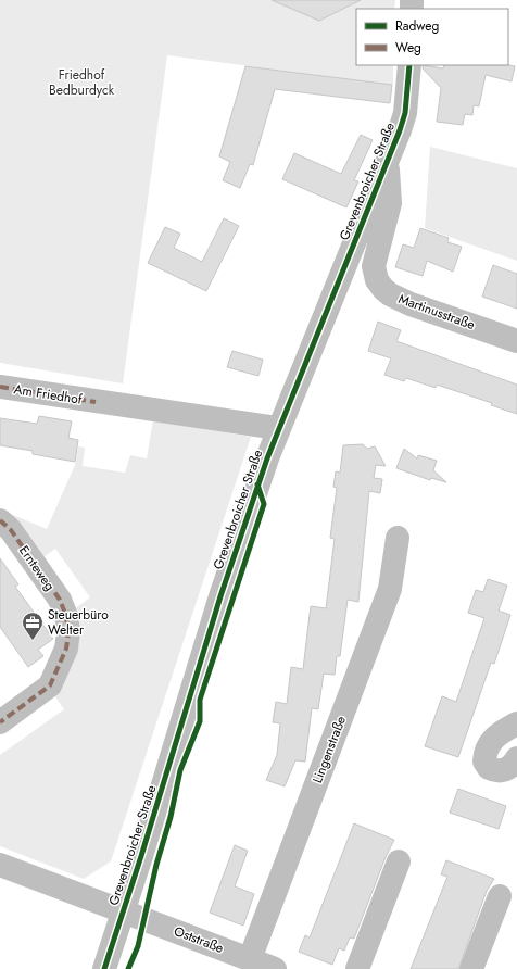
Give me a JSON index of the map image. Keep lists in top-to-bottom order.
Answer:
{
  "streets": {
    "street": [
      "Grevenbroicher Straße",
      "Martinusstraße",
      "Am Friedhof",
      "Ernteweg",
      "Lingenstraße",
      "Oststraße"
    ]
  },
  "crossings": [
    ["Grevenbroicher Straße", "Martinusstraße"],
    ["Grevenbroicher Straße", "Am Friedhof"],
    ["Grevenbroicher Straße", "Oststraße"],
    ["Lingenstraße", "Oststraße"]
  ],
  "parks": ["Friedhof Bedburdyck"],
  "places": {
    "office": ["Steuerbüro Welter"]
  },
  "legend": ["Radweg", "Weg"]
}
